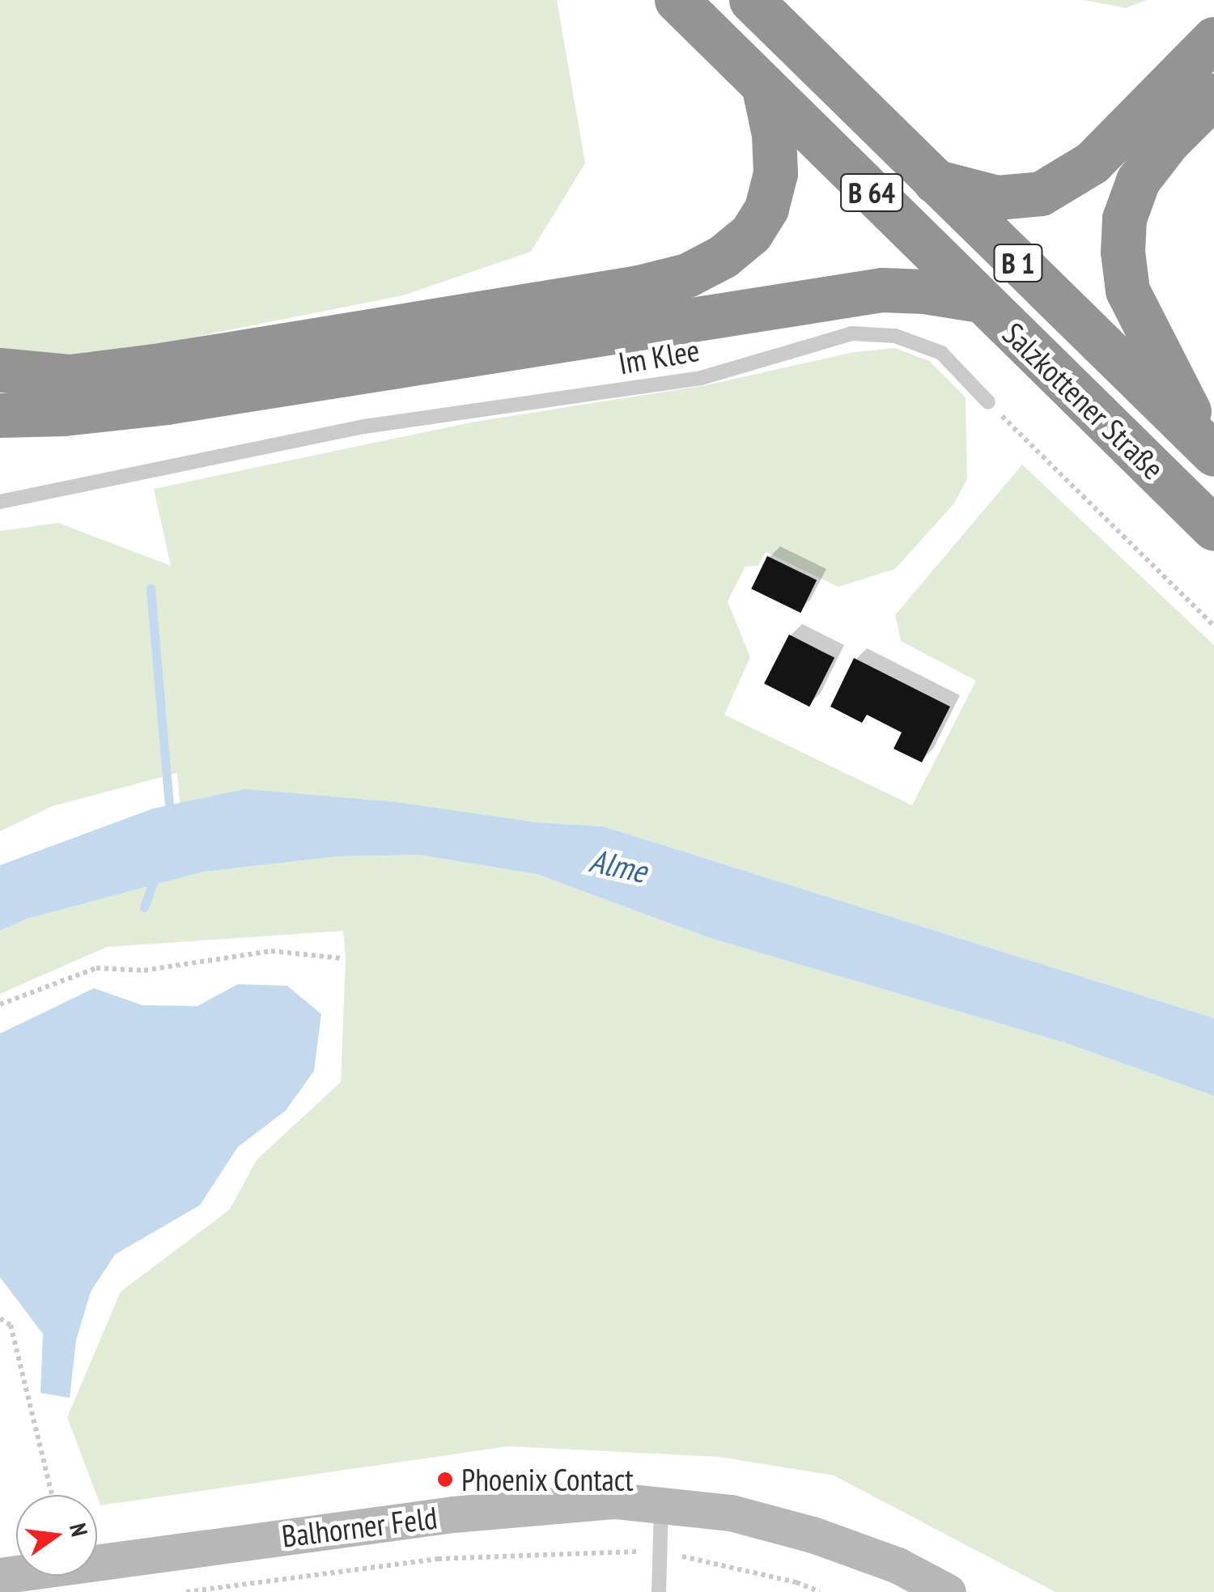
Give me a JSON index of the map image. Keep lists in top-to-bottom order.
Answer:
{
  "streets": {
    "highway": ["B 64", "B 1", "Salzkottener Straße"],
    "street": ["Balhorner Feld"],
    "lane": ["Im Klee"]
  },
  "water": ["Alme"],
  "places": ["Phoenix Contact"],
  "north": "right"
}
